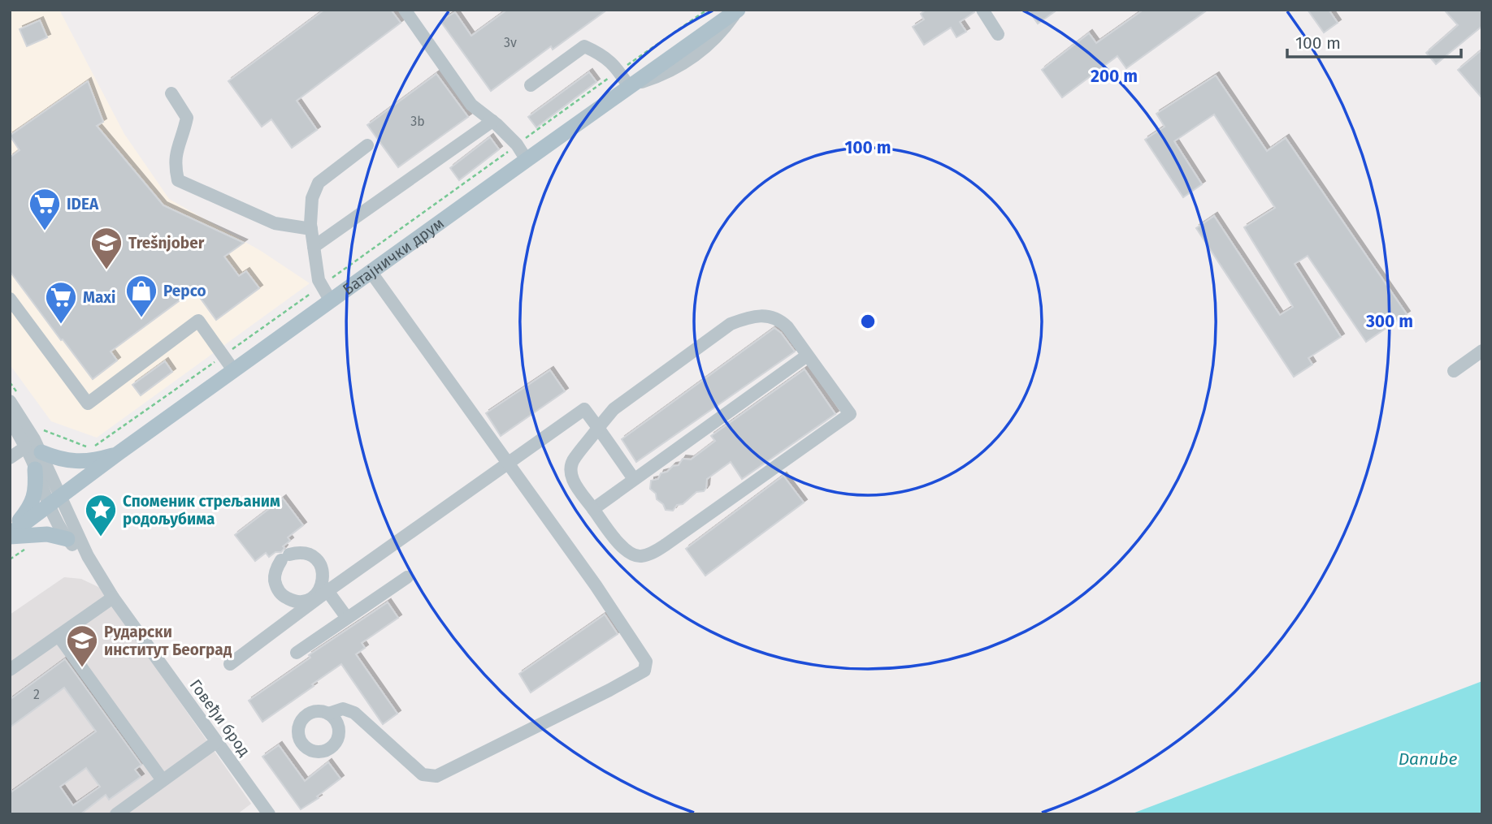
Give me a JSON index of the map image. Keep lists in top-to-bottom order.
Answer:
{
  "streets": {
    "main road": ["Батајнички друм"],
    "street": ["Говеђи брод"]
  },
  "water": ["Danube"],
  "places": {
    "supermarket": ["IDEA", "Maxi"],
    "school or university": ["Trešnjober", "Рударски институт Београд"],
    "shop": ["Pepco"],
    "place": ["Споменик стрељаним родољубима"]
  },
  "house_numbers": ["3v", "3b", "2"],
  "scale_bar": "100 m",
  "rings": ["200 m", "100 m", "300 m"]
}
